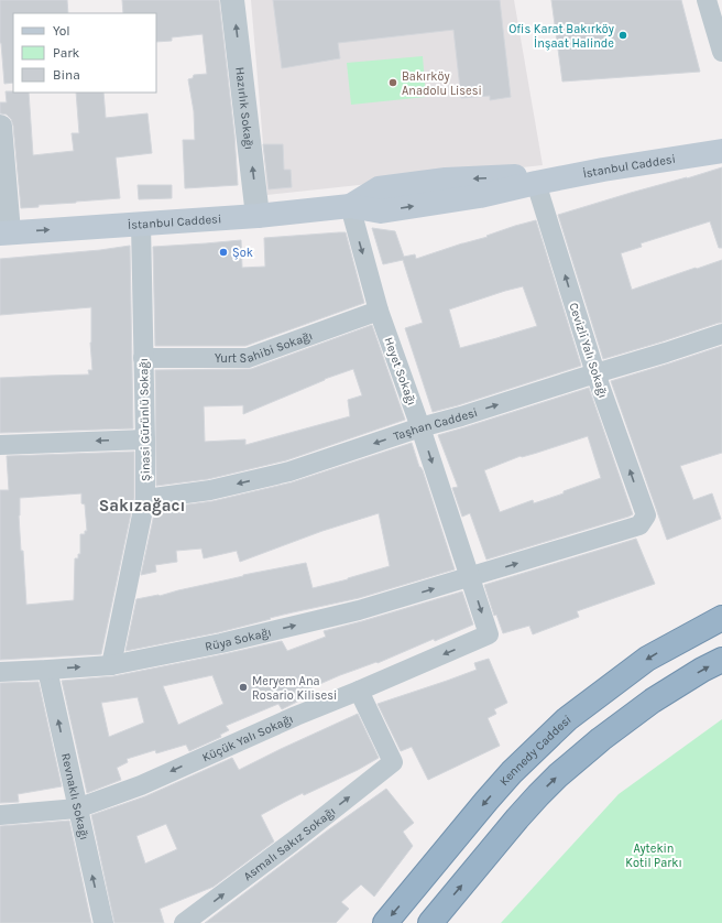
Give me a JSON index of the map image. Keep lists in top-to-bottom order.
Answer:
{
  "streets": {
    "highway": ["Kennedy Caddesi"],
    "main road": ["İstanbul Caddesi"],
    "street": [
      "Hazırlık Sokağı",
      "Yurt Sahibi Sokağı",
      "Cevizli Yalı Sokağı",
      "Heyet Sokağı",
      "Şinasi Gürünlü Sokağı",
      "Taşhan Caddesi",
      "Rüya Sokağı",
      "Küçük Yalı Sokağı",
      "Revnaklı Sokağı",
      "Asmalı Sakız Sokağı"
    ]
  },
  "crossings": [
    ["Hazırlık Sokağı", "İstanbul Caddesi"],
    ["İstanbul Caddesi", "Cevizli Yalı Sokağı"],
    ["İstanbul Caddesi", "Heyet Sokağı"],
    ["İstanbul Caddesi", "Şinasi Gürünlü Sokağı"],
    ["Yurt Sahibi Sokağı", "Heyet Sokağı"],
    ["Yurt Sahibi Sokağı", "Şinasi Gürünlü Sokağı"],
    ["Cevizli Yalı Sokağı", "Taşhan Caddesi"],
    ["Cevizli Yalı Sokağı", "Rüya Sokağı"],
    ["Heyet Sokağı", "Taşhan Caddesi"],
    ["Heyet Sokağı", "Rüya Sokağı"],
    ["Heyet Sokağı", "Küçük Yalı Sokağı"],
    ["Şinasi Gürünlü Sokağı", "Taşhan Caddesi"],
    ["Şinasi Gürünlü Sokağı", "Rüya Sokağı"],
    ["Rüya Sokağı", "Revnaklı Sokağı"],
    ["Küçük Yalı Sokağı", "Revnaklı Sokağı"],
    ["Küçük Yalı Sokağı", "Asmalı Sakız Sokağı"]
  ],
  "one_way": [
    "Hazırlık Sokağı",
    "Cevizli Yalı Sokağı",
    "Heyet Sokağı",
    "Rüya Sokağı",
    "Küçük Yalı Sokağı",
    "Revnaklı Sokağı",
    "Asmalı Sakız Sokağı"
  ],
  "districts": ["Sakızağacı"],
  "parks": ["Aytekin Kotil Parkı"],
  "places": [
    "Ofis Karat Bakırköy İnşaat Halinde",
    "Bakırköy Anadolu Lisesi",
    "Şok",
    "Meryem Ana Rosario Kilisesi"
  ],
  "legend": ["Yol", "Park", "Bina"]
}
